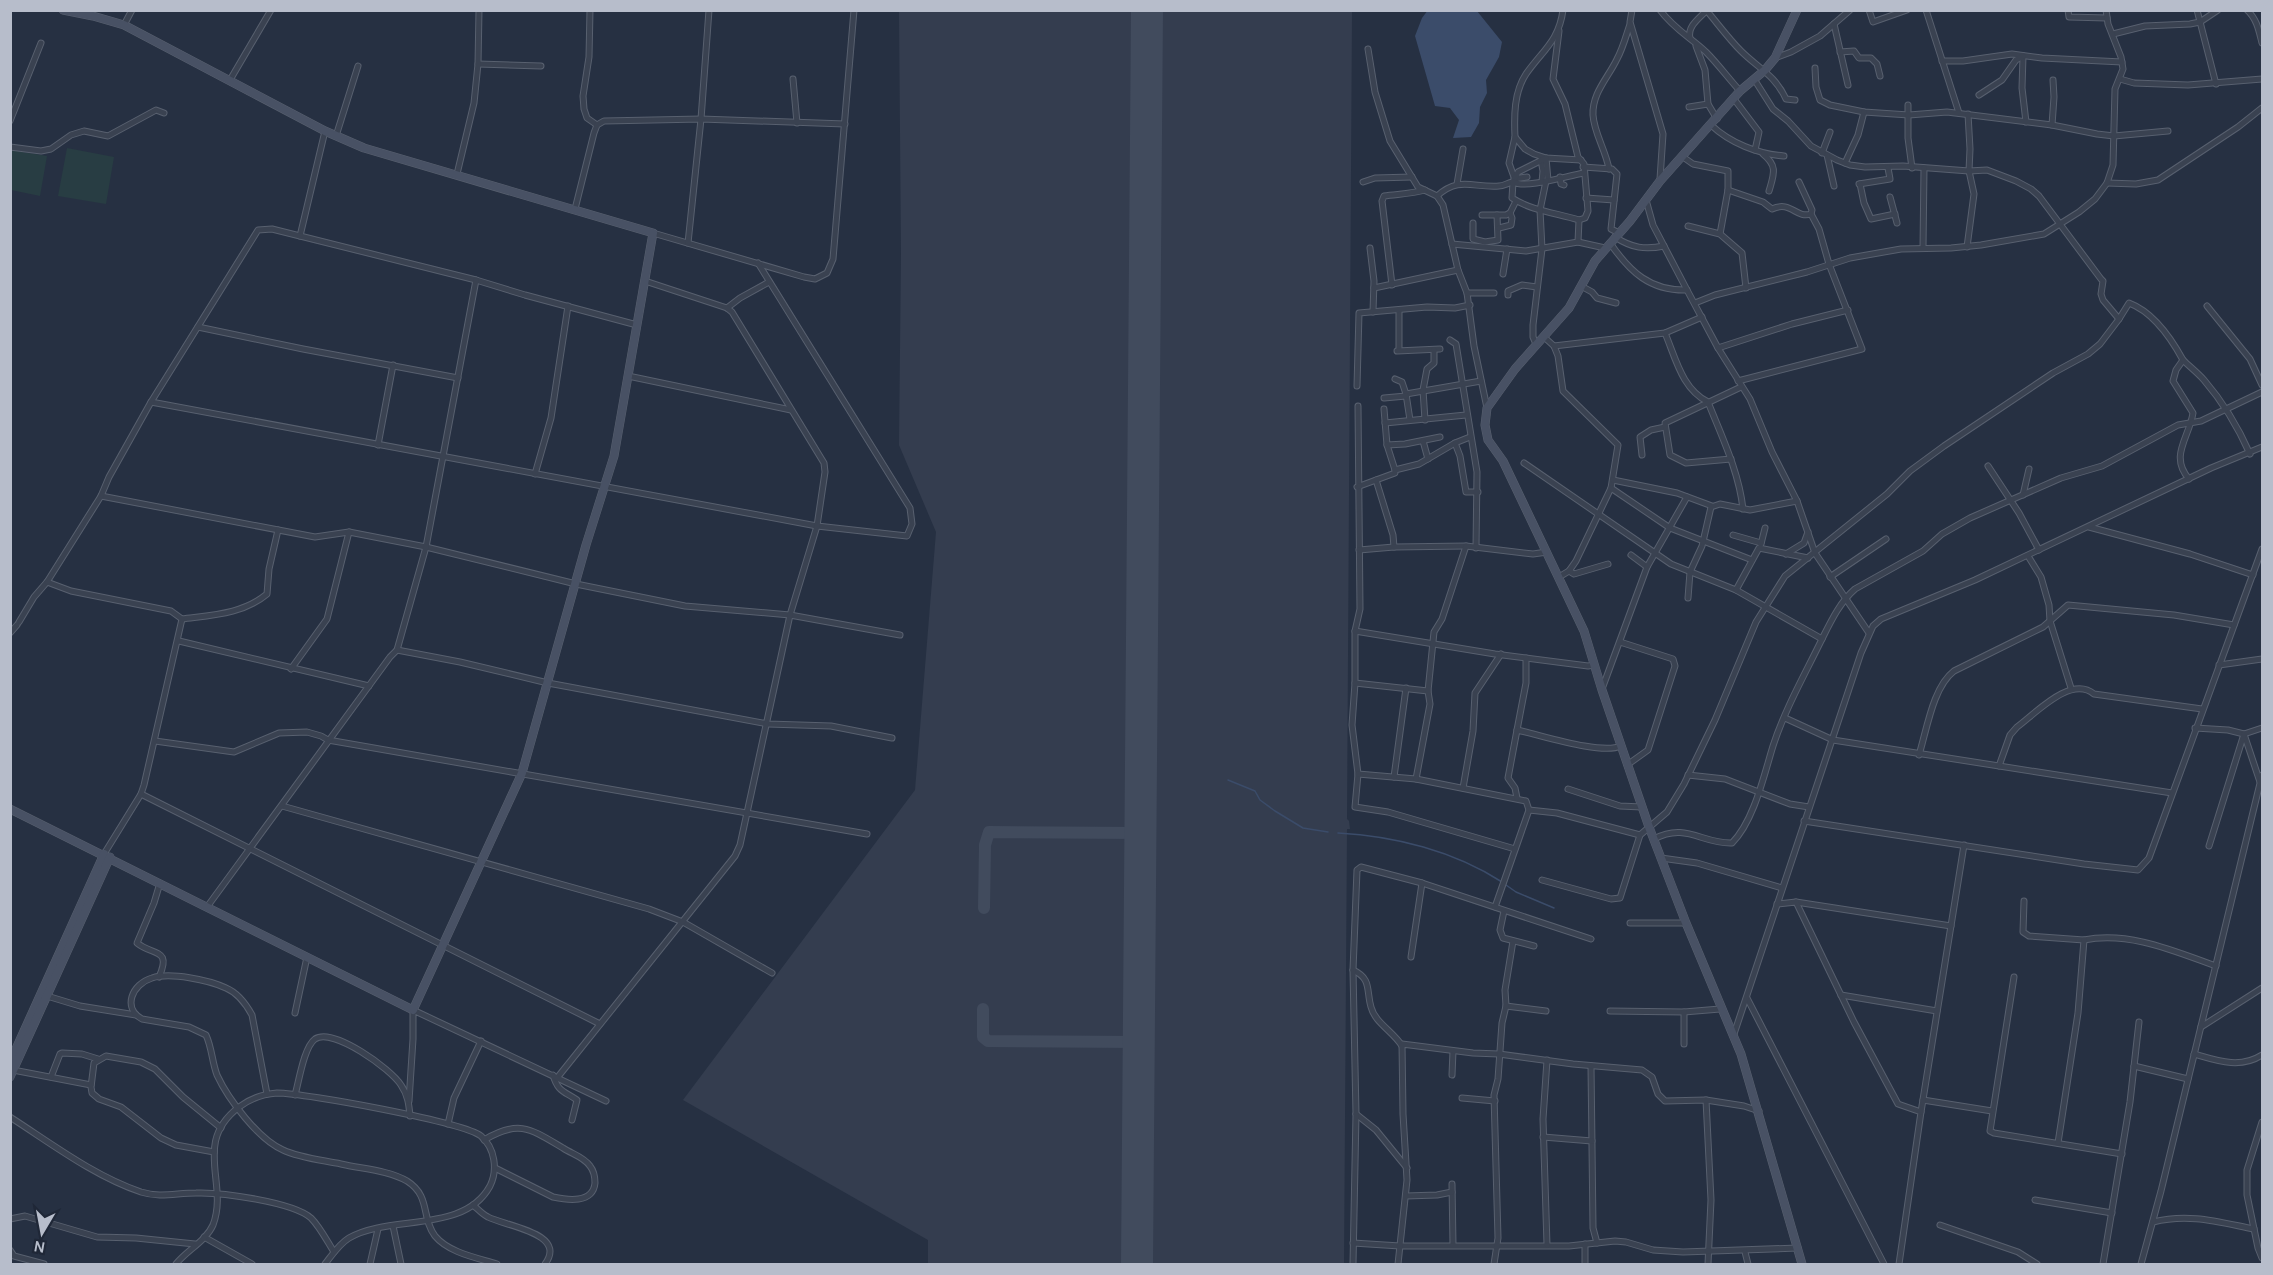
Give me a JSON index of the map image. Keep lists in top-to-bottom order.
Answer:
{
  "north": "bottom"
}
